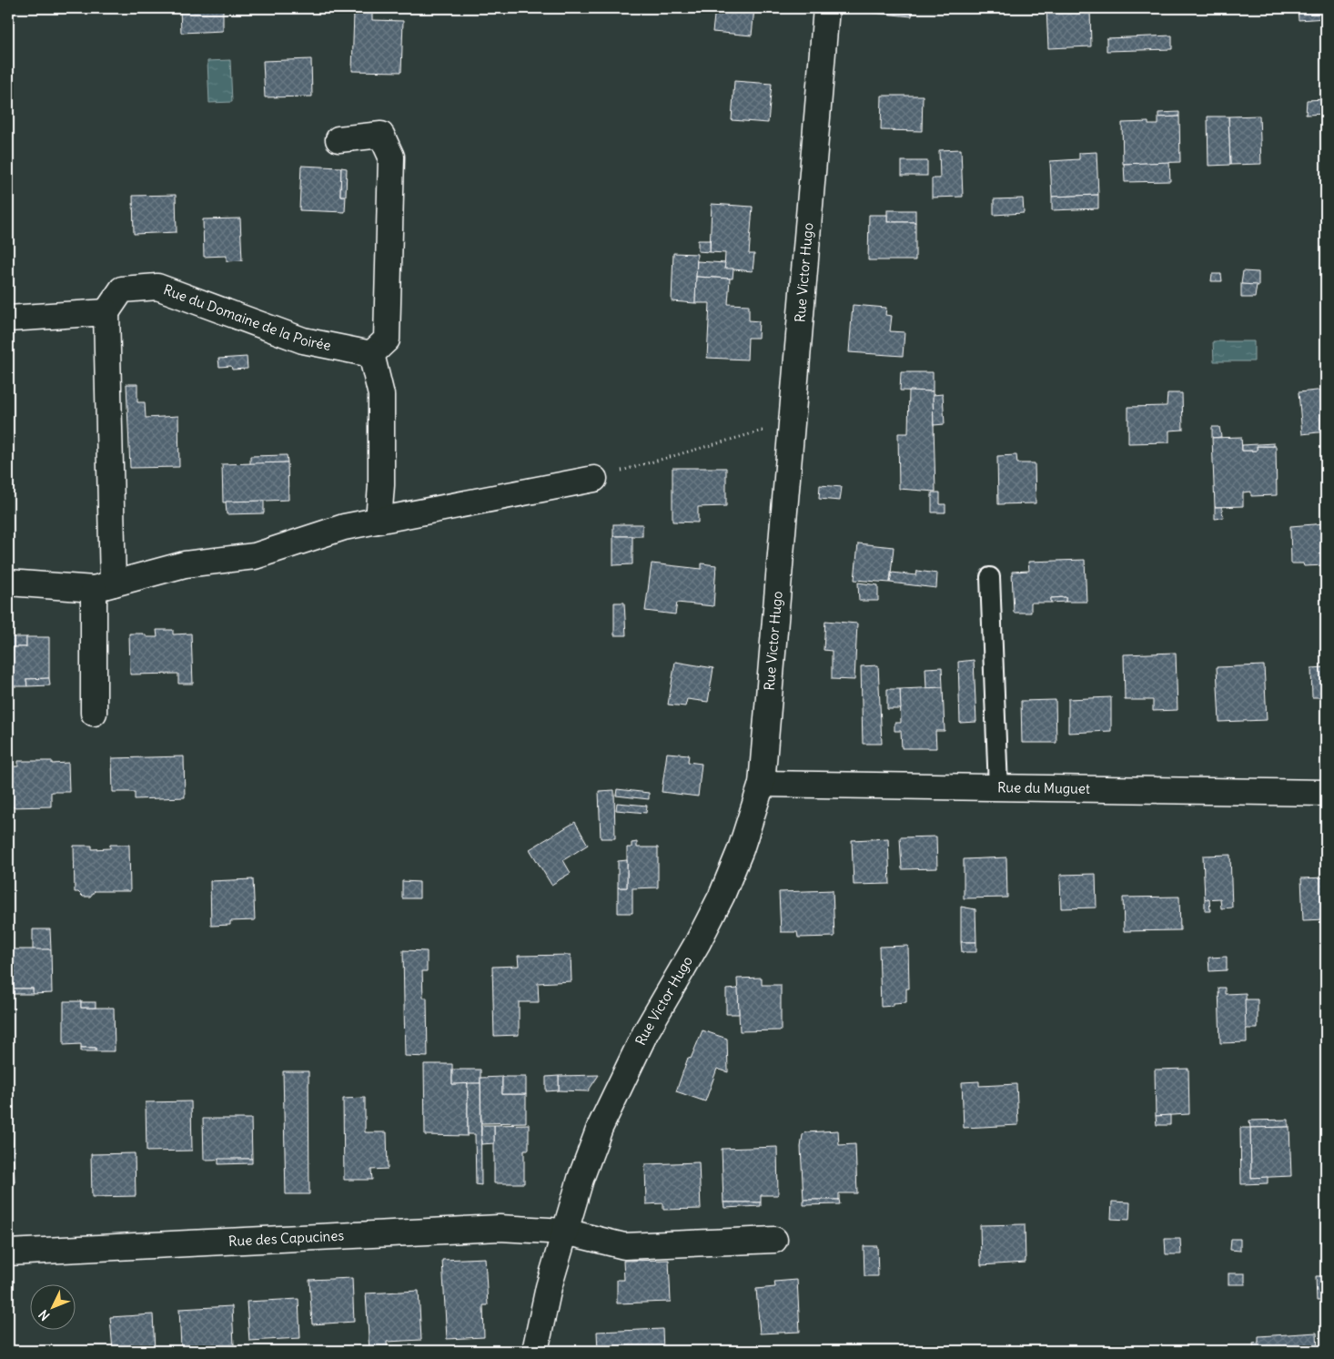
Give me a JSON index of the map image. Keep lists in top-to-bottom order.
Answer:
{
  "streets": {
    "street": [
      "Rue Victor Hugo",
      "Rue du Domaine de la Poirée",
      "Rue du Muguet",
      "Rue des Capucines"
    ]
  },
  "crossings": [
    ["Rue Victor Hugo", "Rue du Muguet"],
    ["Rue Victor Hugo", "Rue des Capucines"]
  ],
  "north": "bottom left"
}
